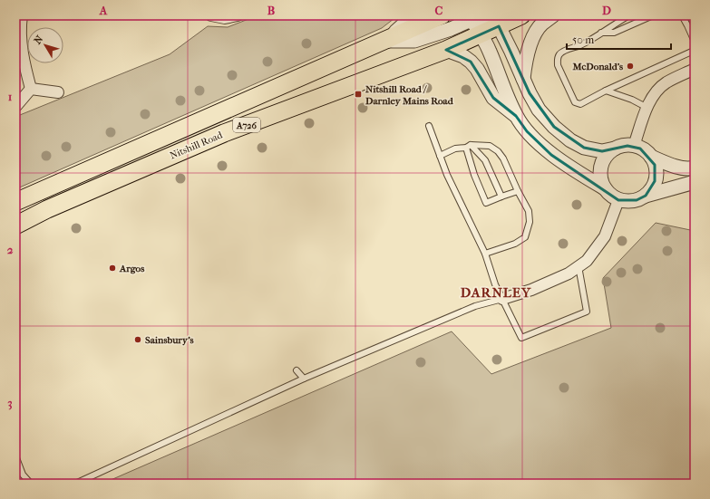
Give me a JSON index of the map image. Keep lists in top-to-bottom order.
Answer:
{
  "streets": {
    "main road": ["A726", "Nitshill Road"]
  },
  "districts": ["DARNLEY"],
  "places": {
    "other": ["McDonald's", "Argos", "Sainsbury's"],
    "transit": ["Nitshill Road / Darnley Mains Road"]
  },
  "scale_bar": "50 m",
  "north": "top left",
  "grid": {
    "columns": [
      "A",
      "B",
      "C",
      "D"
    ],
    "rows": ["1", "2", "3"]
  }
}
